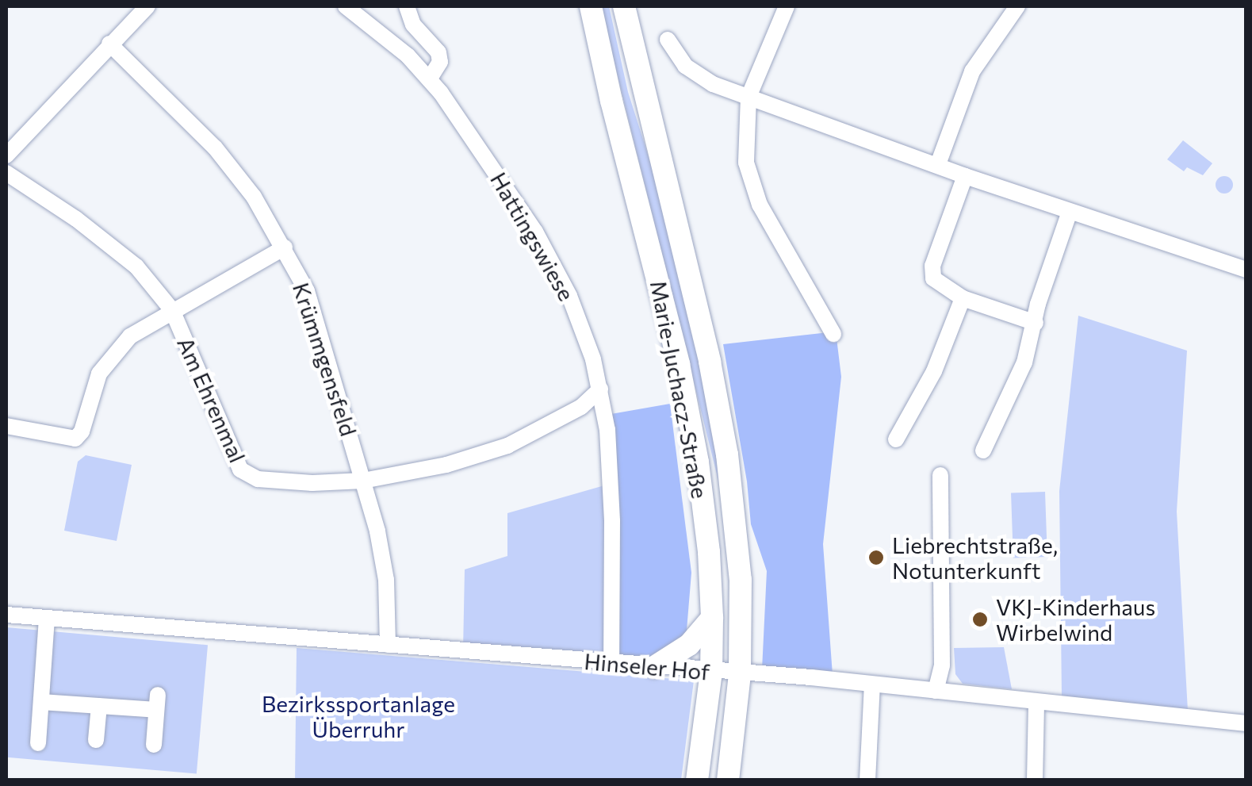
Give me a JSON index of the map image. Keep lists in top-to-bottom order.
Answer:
{
  "streets": {
    "main road": ["Marie-Juchacz-Straße"],
    "street": [
      "Hattingswiese",
      "Krümmgensfeld",
      "Am Ehrenmal",
      "Hinseler Hof"
    ]
  },
  "crossings": [
    ["Hattingswiese", "Am Ehrenmal"],
    ["Hattingswiese", "Hinseler Hof"],
    ["Krümmgensfeld", "Am Ehrenmal"],
    ["Krümmgensfeld", "Hinseler Hof"],
    ["Marie-Juchacz-Straße", "Hinseler Hof"]
  ],
  "parks": ["Bezirkssportanlage Überruhr"],
  "places": ["Liebrechtstraße, Notunterkunft", "VKJ-Kinderhaus Wirbelwind"]
}
